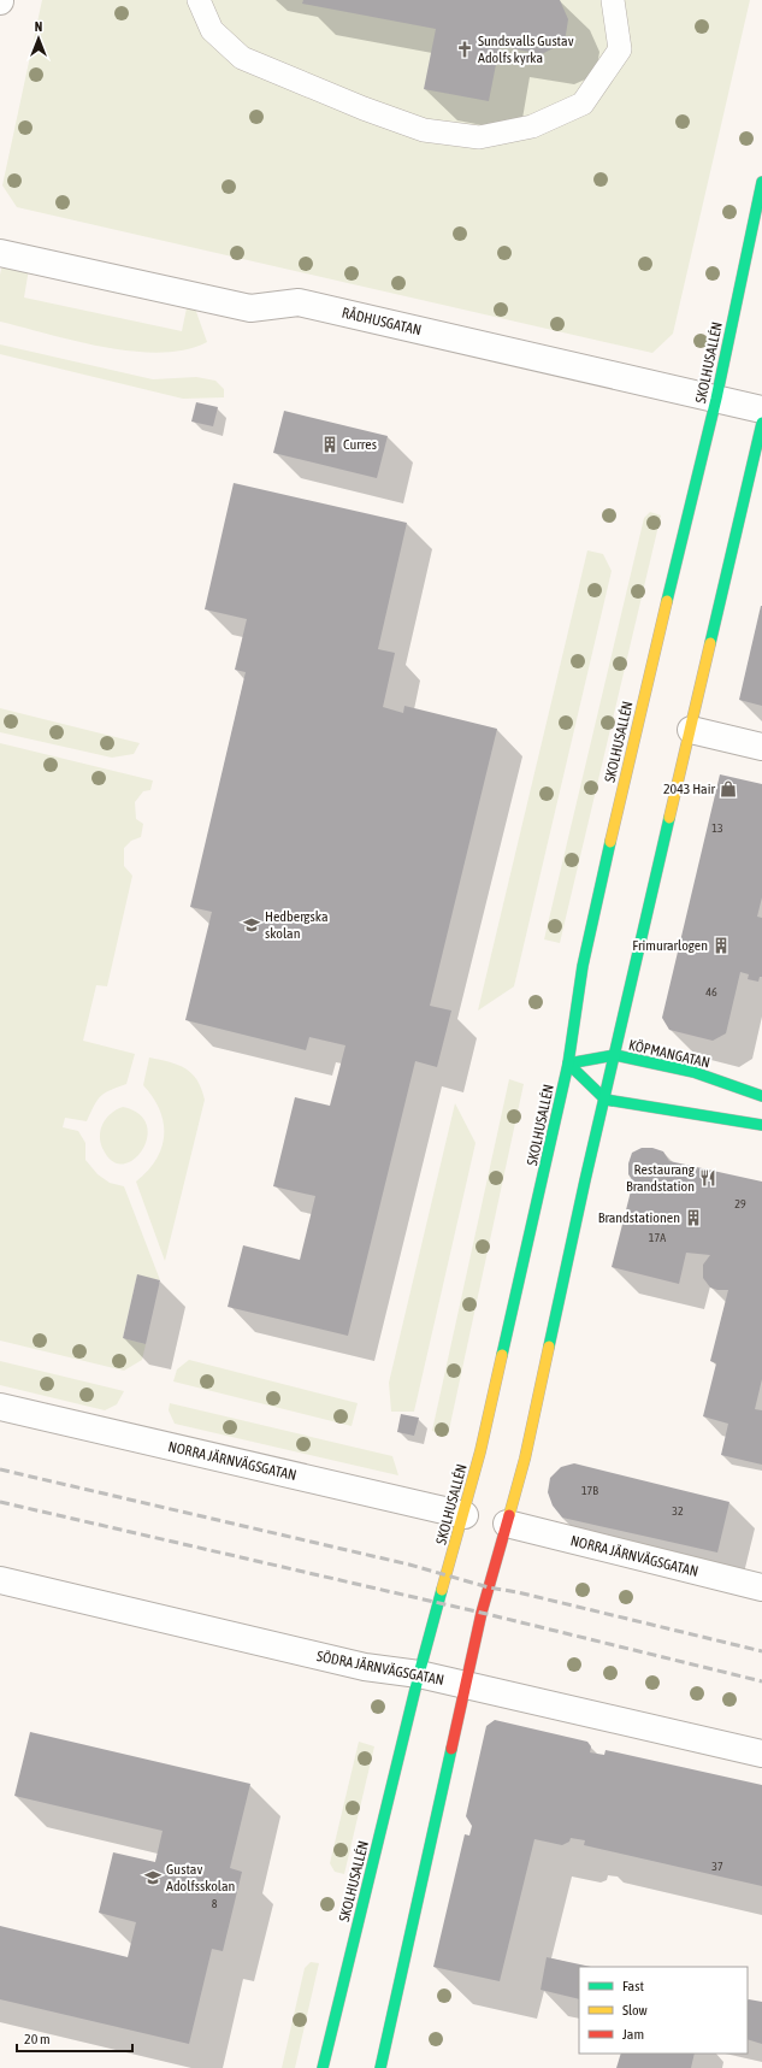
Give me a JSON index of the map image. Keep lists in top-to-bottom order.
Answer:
{
  "streets": {
    "main road": ["SKOLHUSALLÉN", "KÖPMANGATAN"],
    "street": ["RÅDHUSGATAN", "NORRA JÄRNVÄGSGATAN", "SÖDRA JÄRNVÄGSGATAN"]
  },
  "crossings": [
    ["RÅDHUSGATAN", "SKOLHUSALLÉN"],
    ["SKOLHUSALLÉN", "KÖPMANGATAN"],
    ["SKOLHUSALLÉN", "NORRA JÄRNVÄGSGATAN"],
    ["SKOLHUSALLÉN", "SÖDRA JÄRNVÄGSGATAN"]
  ],
  "places": {
    "church": ["Sundsvalls Gustav Adolfs kyrka"],
    "building": ["Curres", "Frimurarlogen", "Brandstationen"],
    "shop": ["2043 Hair"],
    "school or university": ["Hedbergska skolan", "Gustav Adolfsskolan"],
    "restaurant": ["Restaurang Brandstation"]
  },
  "house_numbers": [
    "13",
    "46",
    "29",
    "17A",
    "17B",
    "32",
    "37",
    "8"
  ],
  "legend": ["Fast", "Slow", "Jam"],
  "scale_bar": "20 m",
  "north": "top"
}
